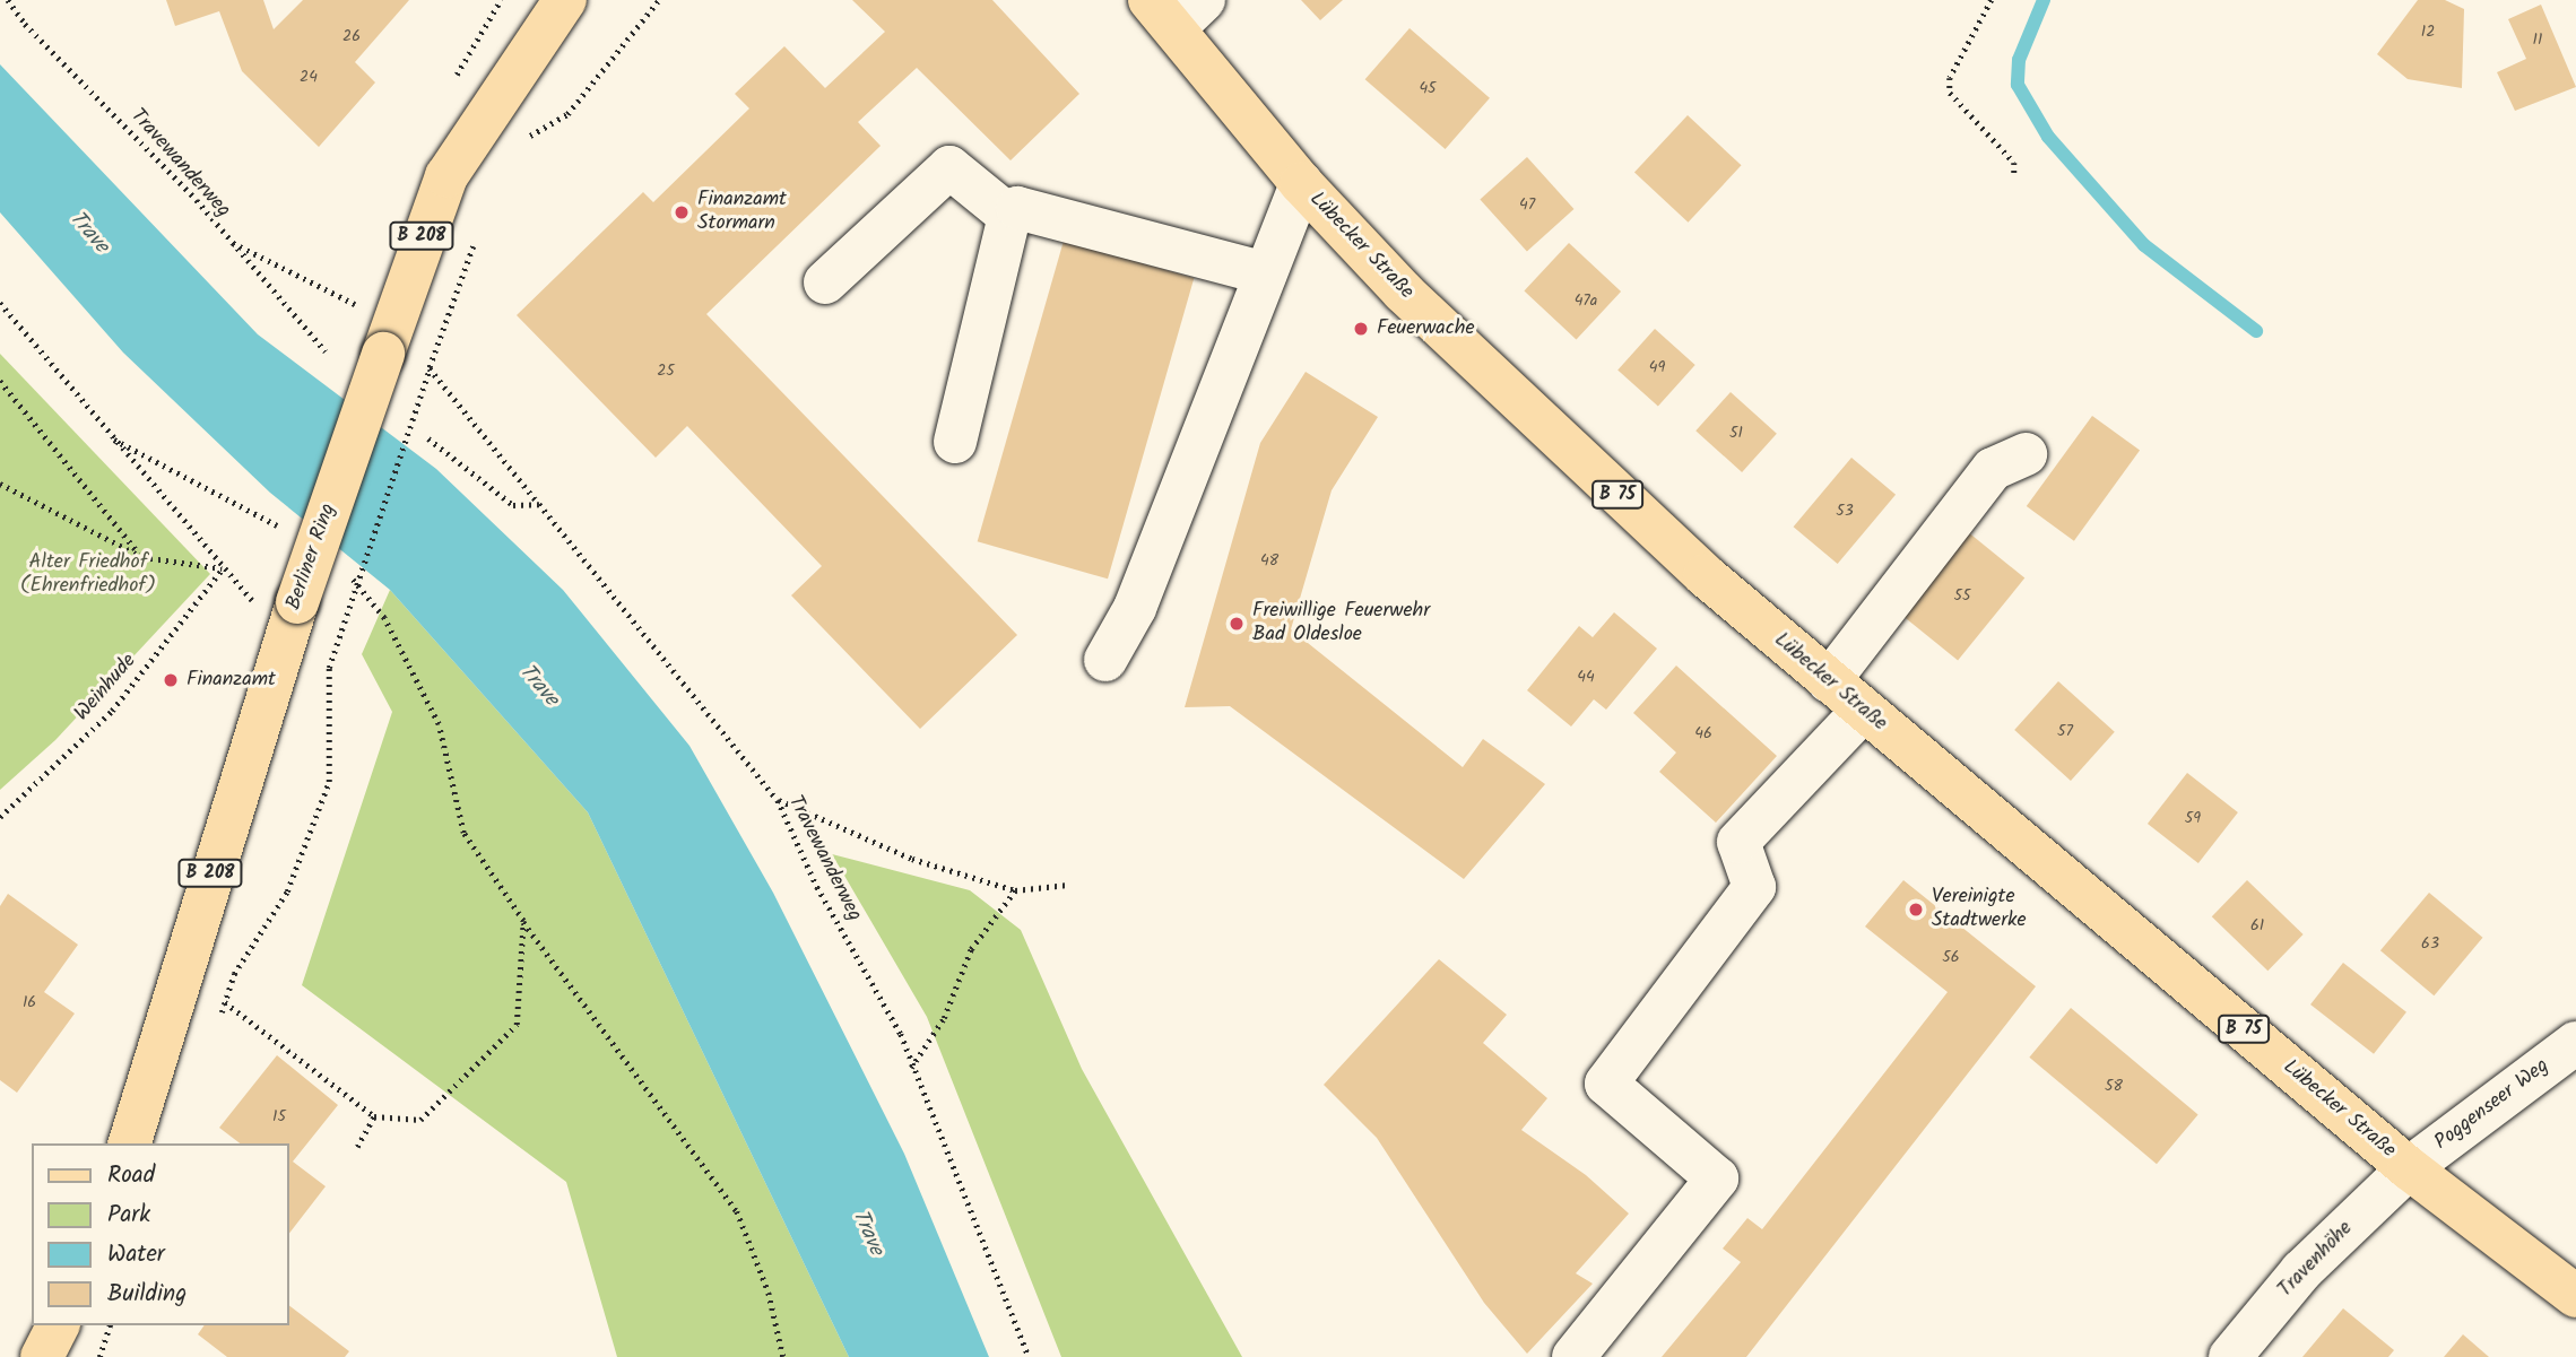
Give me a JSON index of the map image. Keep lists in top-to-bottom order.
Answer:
{
  "streets": {
    "main road": [
      "B 208",
      "Lübecker Straße",
      "B 75",
      "Berliner Ring"
    ],
    "street": ["Poggenseer Weg", "Travenhöhe"],
    "path": ["Travewanderweg", "Weinhude"]
  },
  "crossings": [
    ["Lübecker Straße", "Poggenseer Weg"],
    ["Lübecker Straße", "Travenhöhe"],
    ["Poggenseer Weg", "Travenhöhe"]
  ],
  "water": ["Trave"],
  "parks": ["Alter Friedhof (Ehrenfriedhof)"],
  "places": [
    "Finanzamt Stormarn",
    "Feuerwache",
    "Freiwillige Feuerwehr Bad Oldesloe",
    "Finanzamt",
    "Vereinigte Stadtwerke"
  ],
  "house_numbers": [
    "12",
    "26",
    "11",
    "24",
    "45",
    "47",
    "47a",
    "49",
    "25",
    "51",
    "53",
    "48",
    "55",
    "44",
    "57",
    "46",
    "59",
    "61",
    "63",
    "56",
    "16",
    "58",
    "15"
  ],
  "legend": [
    "Road",
    "Park",
    "Water",
    "Building"
  ]
}
